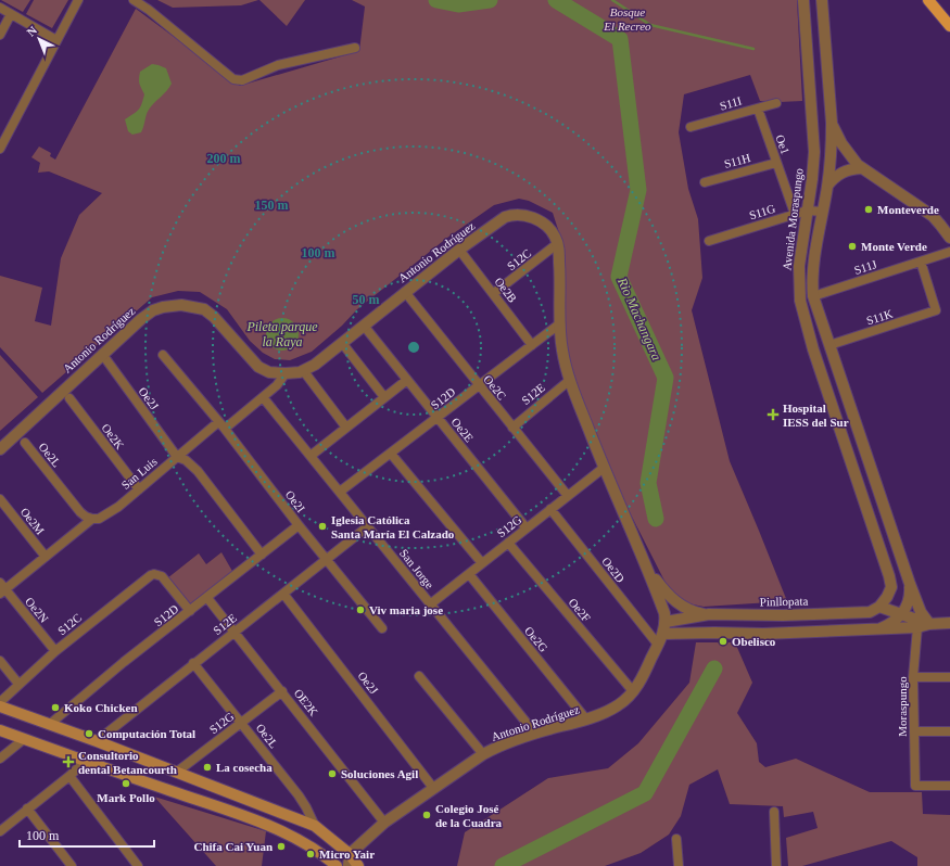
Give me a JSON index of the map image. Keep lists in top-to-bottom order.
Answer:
{
  "streets": {
    "street": [
      "S11I",
      "Oe1",
      "S11H",
      "S11G",
      "Avenida Moraspungo",
      "Antonio Rodríguez",
      "S12C",
      "S11J",
      "Oe2B",
      "S11K",
      "Oe2C",
      "S12E",
      "Oe2J",
      "S12D",
      "Oe2E",
      "Oe2K",
      "Oe2L",
      "San Luis",
      "Oe2I",
      "Oe2M",
      "S12G",
      "San Jorge",
      "Oe2D",
      "Pinllopata",
      "Oe2N",
      "Oe2F",
      "Oe2G",
      "OE2K",
      "Moraspungo"
    ]
  },
  "crossings": [
    ["S11I", "Oe1"],
    ["Oe1", "S11H"],
    ["Oe1", "S11G"],
    ["S11G", "Avenida Moraspungo"],
    ["Avenida Moraspungo", "Pinllopata"],
    ["Antonio Rodríguez", "S12C"],
    ["Antonio Rodríguez", "Oe2B"],
    ["Antonio Rodríguez", "Oe2C"],
    ["Antonio Rodríguez", "S12E"],
    ["Antonio Rodríguez", "Oe2J"],
    ["Antonio Rodríguez", "S12D"],
    ["Antonio Rodríguez", "Oe2E"],
    ["Antonio Rodríguez", "S12G"],
    ["Antonio Rodríguez", "San Jorge"],
    ["Antonio Rodríguez", "Oe2D"],
    ["Antonio Rodríguez", "Pinllopata"],
    ["Antonio Rodríguez", "Oe2F"],
    ["Antonio Rodríguez", "Oe2G"],
    ["Antonio Rodríguez", "OE2K"],
    ["S12C", "Oe2B"],
    ["S12C", "S12D"],
    ["S12C", "Oe2N"],
    ["S11J", "S11K"],
    ["Oe2B", "S12D"],
    ["Oe2C", "S12E"],
    ["Oe2C", "S12D"],
    ["Oe2C", "S12G"],
    ["S12E", "Oe2J"],
    ["S12E", "Oe2L"],
    ["S12E", "Oe2I"],
    ["S12E", "San Jorge"],
    ["S12E", "OE2K"],
    ["Oe2J", "San Luis"],
    ["S12D", "Oe2E"],
    ["S12D", "Oe2I"],
    ["S12D", "San Jorge"],
    ["S12D", "OE2K"],
    ["Oe2E", "S12G"],
    ["Oe2K", "San Luis"],
    ["Oe2L", "San Luis"],
    ["Oe2L", "S12G"],
    ["San Luis", "Oe2M"],
    ["San Luis", "Oe2N"],
    ["S12G", "San Jorge"],
    ["S12G", "Oe2D"],
    ["S12G", "Oe2F"],
    ["S12G", "Oe2G"],
    ["S12G", "OE2K"]
  ],
  "water": ["Rio Machangara", "Pileta parque la Raya"],
  "parks": ["Bosque El Recreo"],
  "places": {
    "other": [
      "Monteverde",
      "Monte Verde",
      "Iglesia Católica Santa María El Calzado",
      "Viv maria jose",
      "Obelisco",
      "Koko Chicken",
      "Computación Total",
      "La cosecha",
      "Soluciones Agil",
      "Mark Pollo",
      "Colegio José de la Cuadra",
      "Chifa Cai Yuan",
      "Micro Yair"
    ],
    "health": ["Hospital IESS del Sur", "Consultorio dental Betancourth"]
  },
  "scale_bar": "100 m",
  "north": "top left",
  "rings": [
    "200 m",
    "150 m",
    "100 m",
    "50 m"
  ]
}
